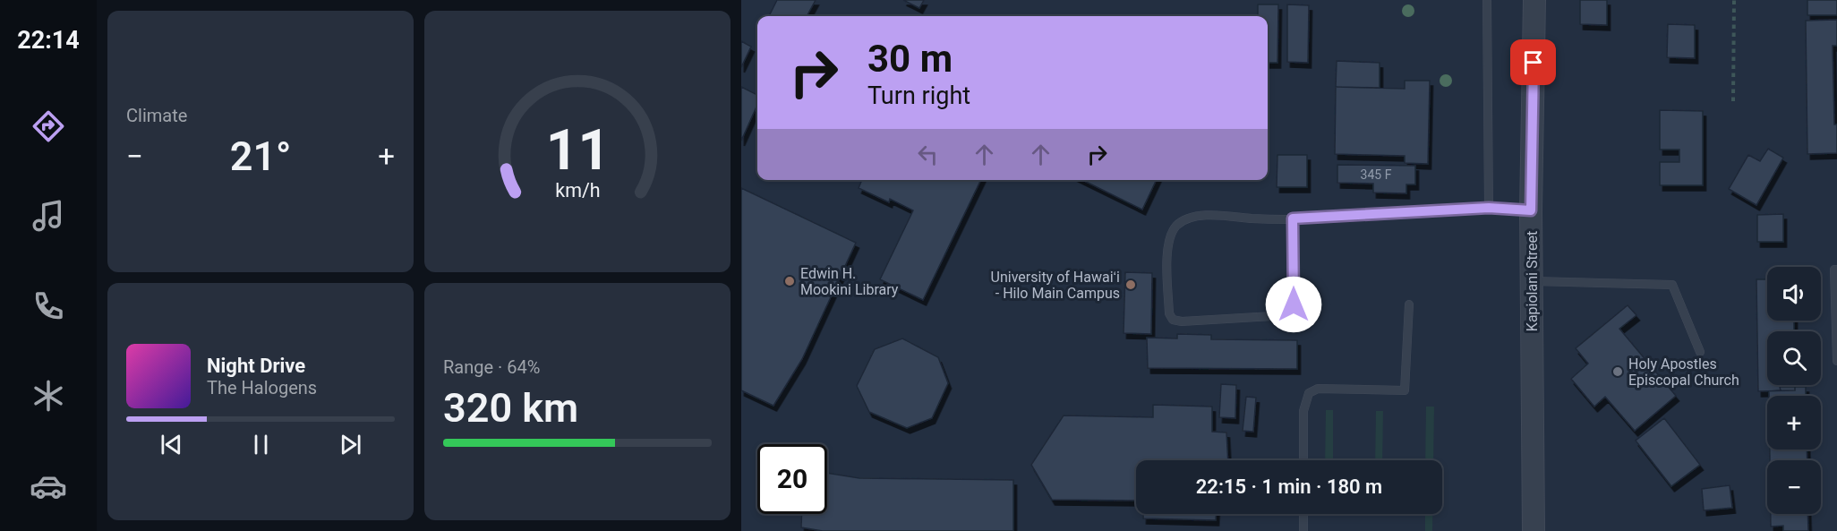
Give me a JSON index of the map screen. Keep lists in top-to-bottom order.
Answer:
{
  "streets": {
    "street": ["Kapiolani Street"]
  },
  "places": ["Edwin H. Mookini Library", "University of Hawaiʻi - Hilo Main Campus", "Holy Apostles Episcopal Church"],
  "house_numbers": ["345 F"],
  "page": {
    "tabs": "22:14",
    "tile": [
      "Climate",
      ["Range · 64%", "320 km"]
    ],
    "turn": ["30 m", "Turn right"],
    "heat": ["−", "21°", "+"],
    "map_buttons": ["+", "−"],
    "song": ["Night Drive", "The Halogens"],
    "limit": "20",
    "trip": "22:15 · 1 min · 180 m",
    "gauge": ["11", "km/h"]
  }
}
